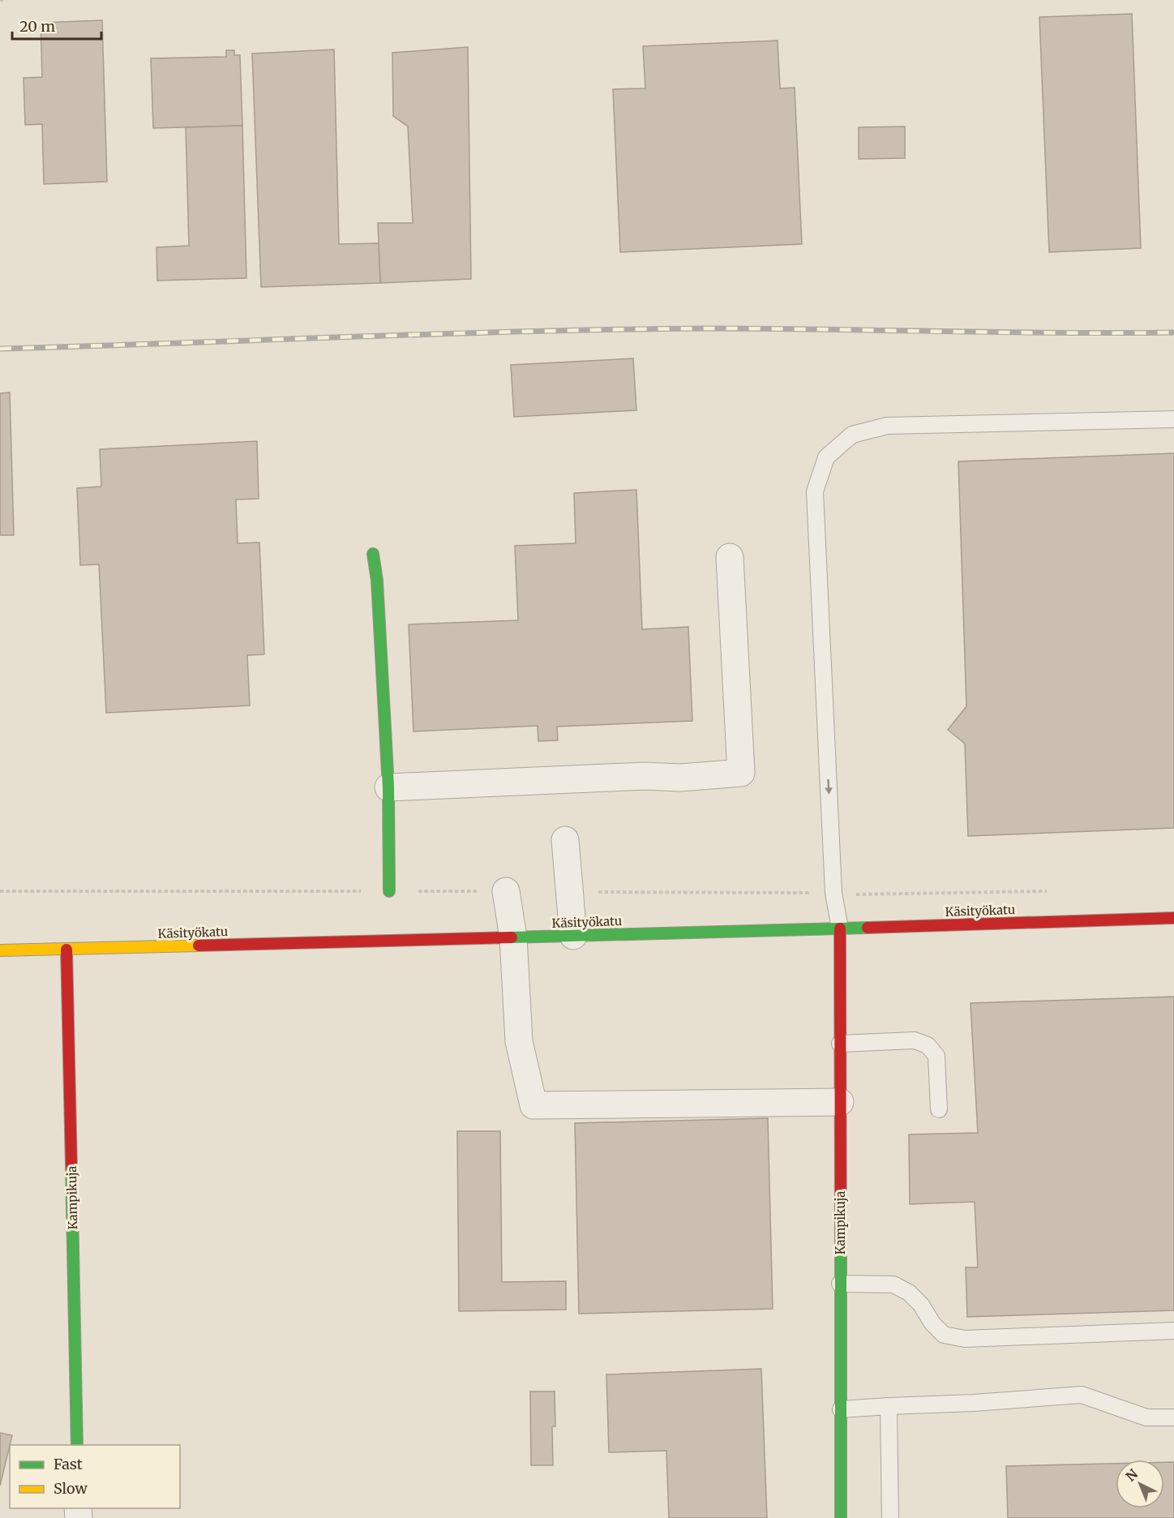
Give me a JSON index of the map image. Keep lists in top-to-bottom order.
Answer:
{
  "streets": {
    "street": ["Käsityökatu", "Kampikuja"]
  },
  "crossings": [
    ["Käsityökatu", "Kampikuja"]
  ],
  "legend": ["Fast", "Slow"],
  "scale_bar": "20 m",
  "north": "top left"
}
